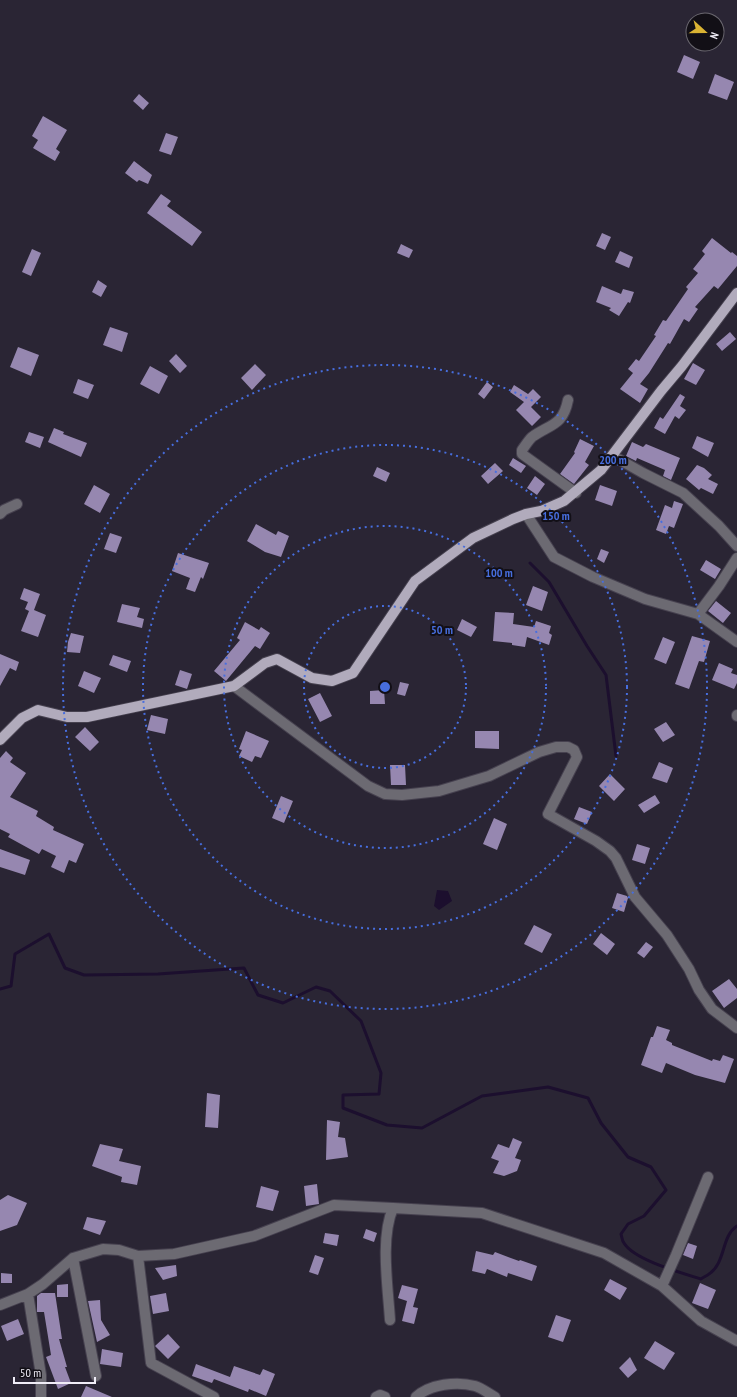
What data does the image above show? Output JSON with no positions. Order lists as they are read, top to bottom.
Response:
{
  "scale_bar": "50 m",
  "north": "right",
  "rings": [
    "200 m",
    "150 m",
    "100 m",
    "50 m"
  ]
}
